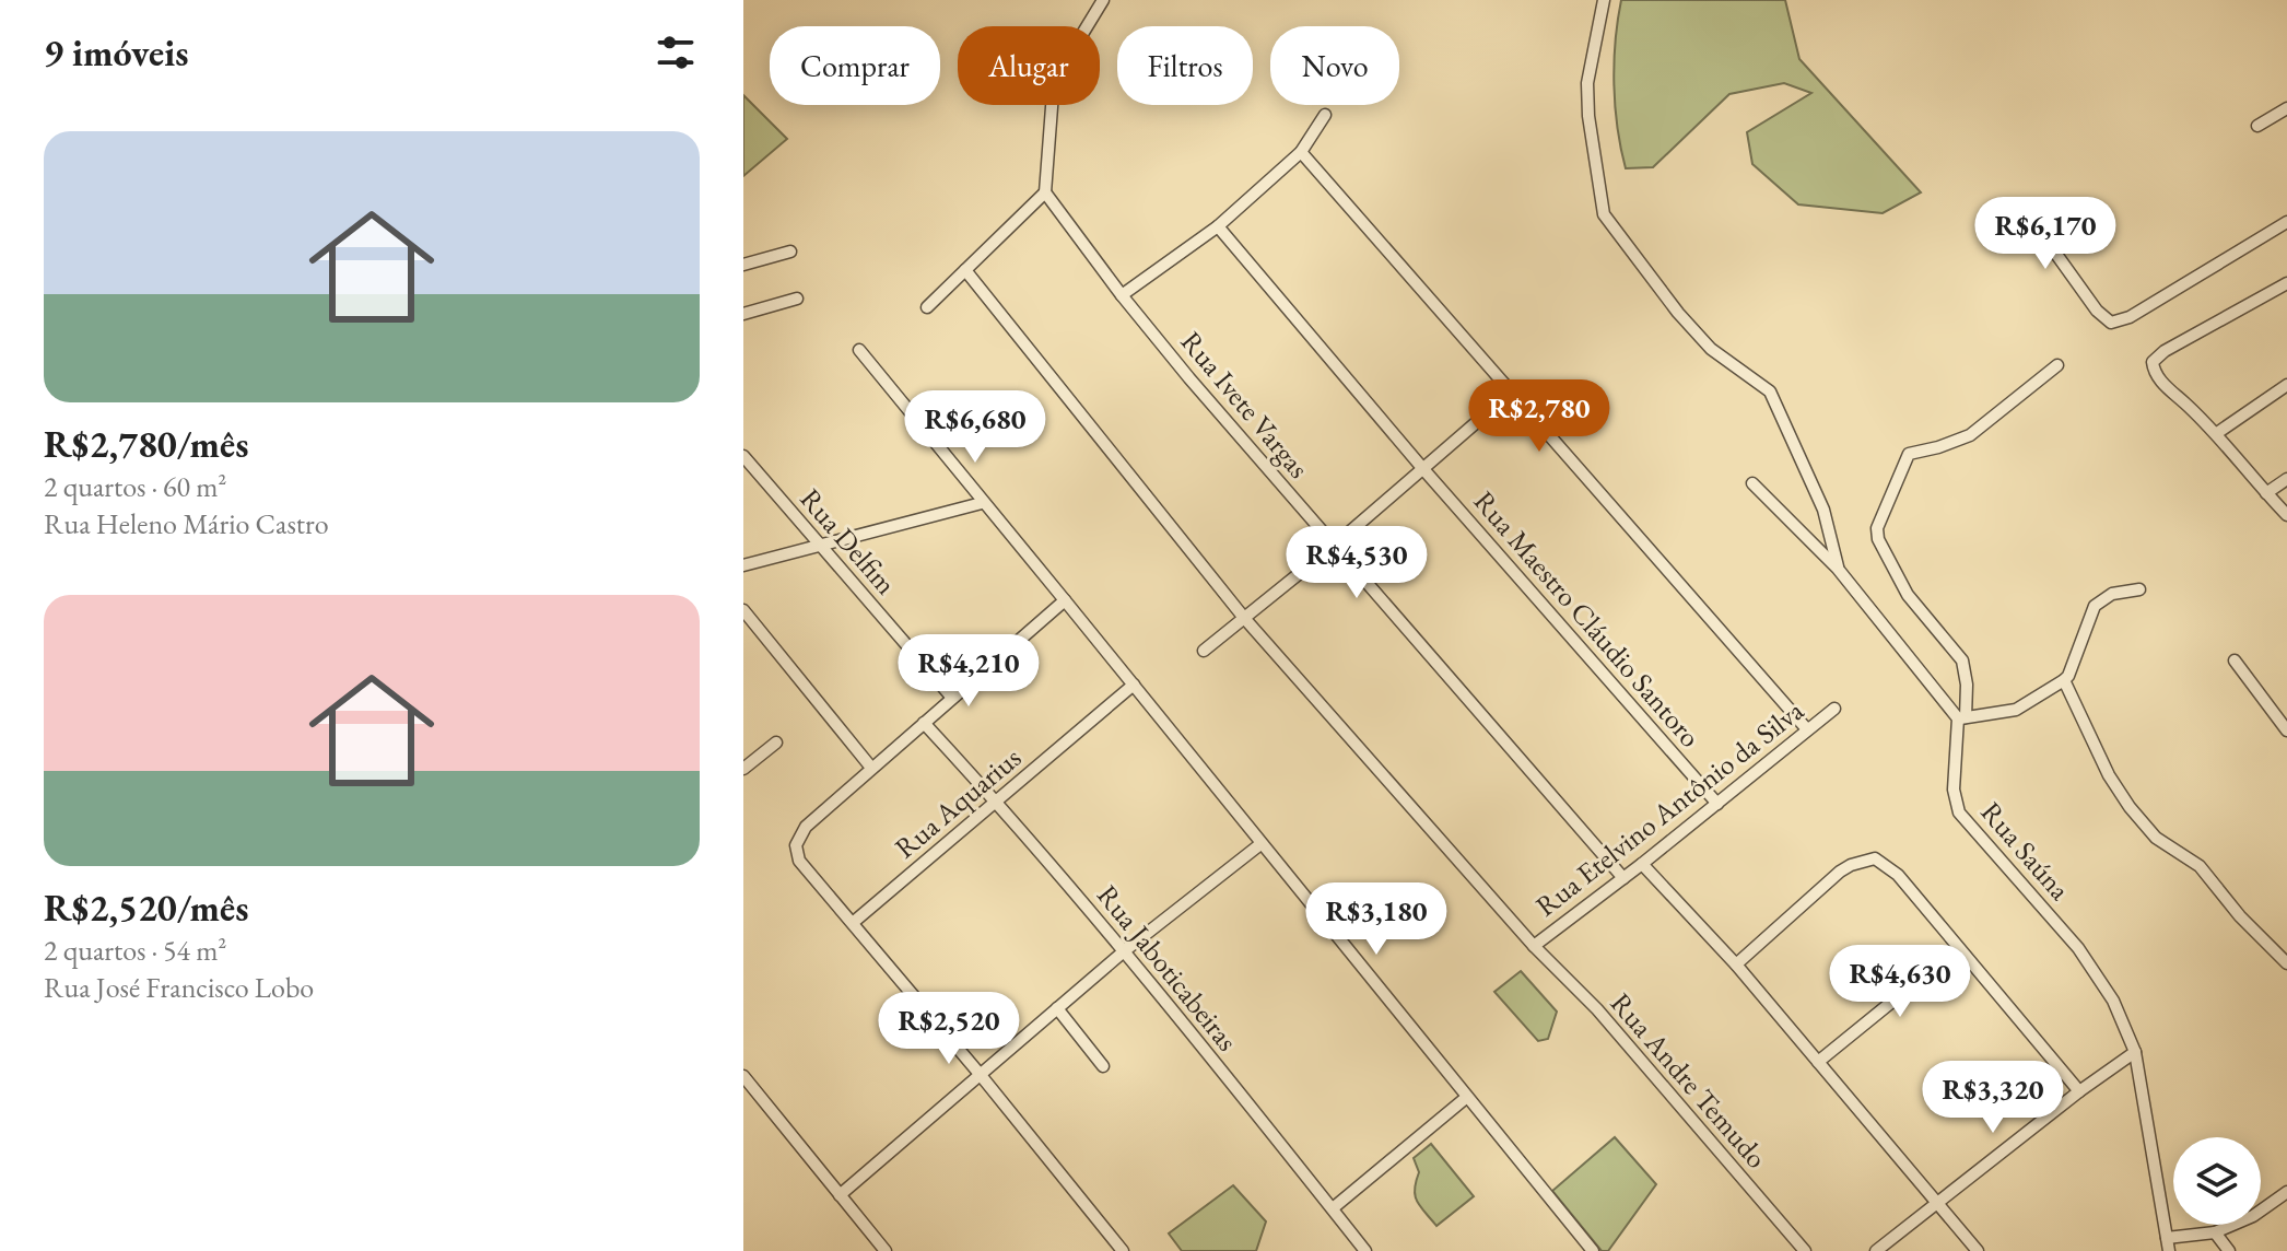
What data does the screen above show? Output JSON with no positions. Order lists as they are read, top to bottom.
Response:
{
  "streets": {
    "street": [
      "Rua Ivete Vargas",
      "Rua Delfim",
      "Rua Maestro Cláudio Santoro",
      "Rua Aquarius",
      "Rua Etelvino Antônio da Silva",
      "Rua Saúna",
      "Rua Jaboticabeiras",
      "Rua Andre Temudo"
    ]
  },
  "crossings": [
    ["Rua Ivete Vargas", "Rua Etelvino Antônio da Silva"],
    ["Rua Maestro Cláudio Santoro", "Rua Etelvino Antônio da Silva"],
    ["Rua Aquarius", "Rua Jaboticabeiras"],
    ["Rua Etelvino Antônio da Silva", "Rua Andre Temudo"]
  ],
  "page": {
    "heading": "9 imóveis",
    "chip": [
      "Comprar",
      "Alugar",
      "Filtros",
      "Novo"
    ],
    "list": [
      {
        "name": "R$2,780/mês",
        "note": "2 quartos · 60 m² · Rua Heleno Mário Castro"
      },
      {
        "name": "R$2,520/mês",
        "note": "2 quartos · 54 m² · Rua José Francisco Lobo"
      }
    ],
    "price": [
      "R$6,170",
      "R$2,780",
      "R$6,680",
      "R$4,530",
      "R$4,210",
      "R$3,180",
      "R$4,630",
      "R$2,520",
      "R$3,320"
    ]
  }
}
